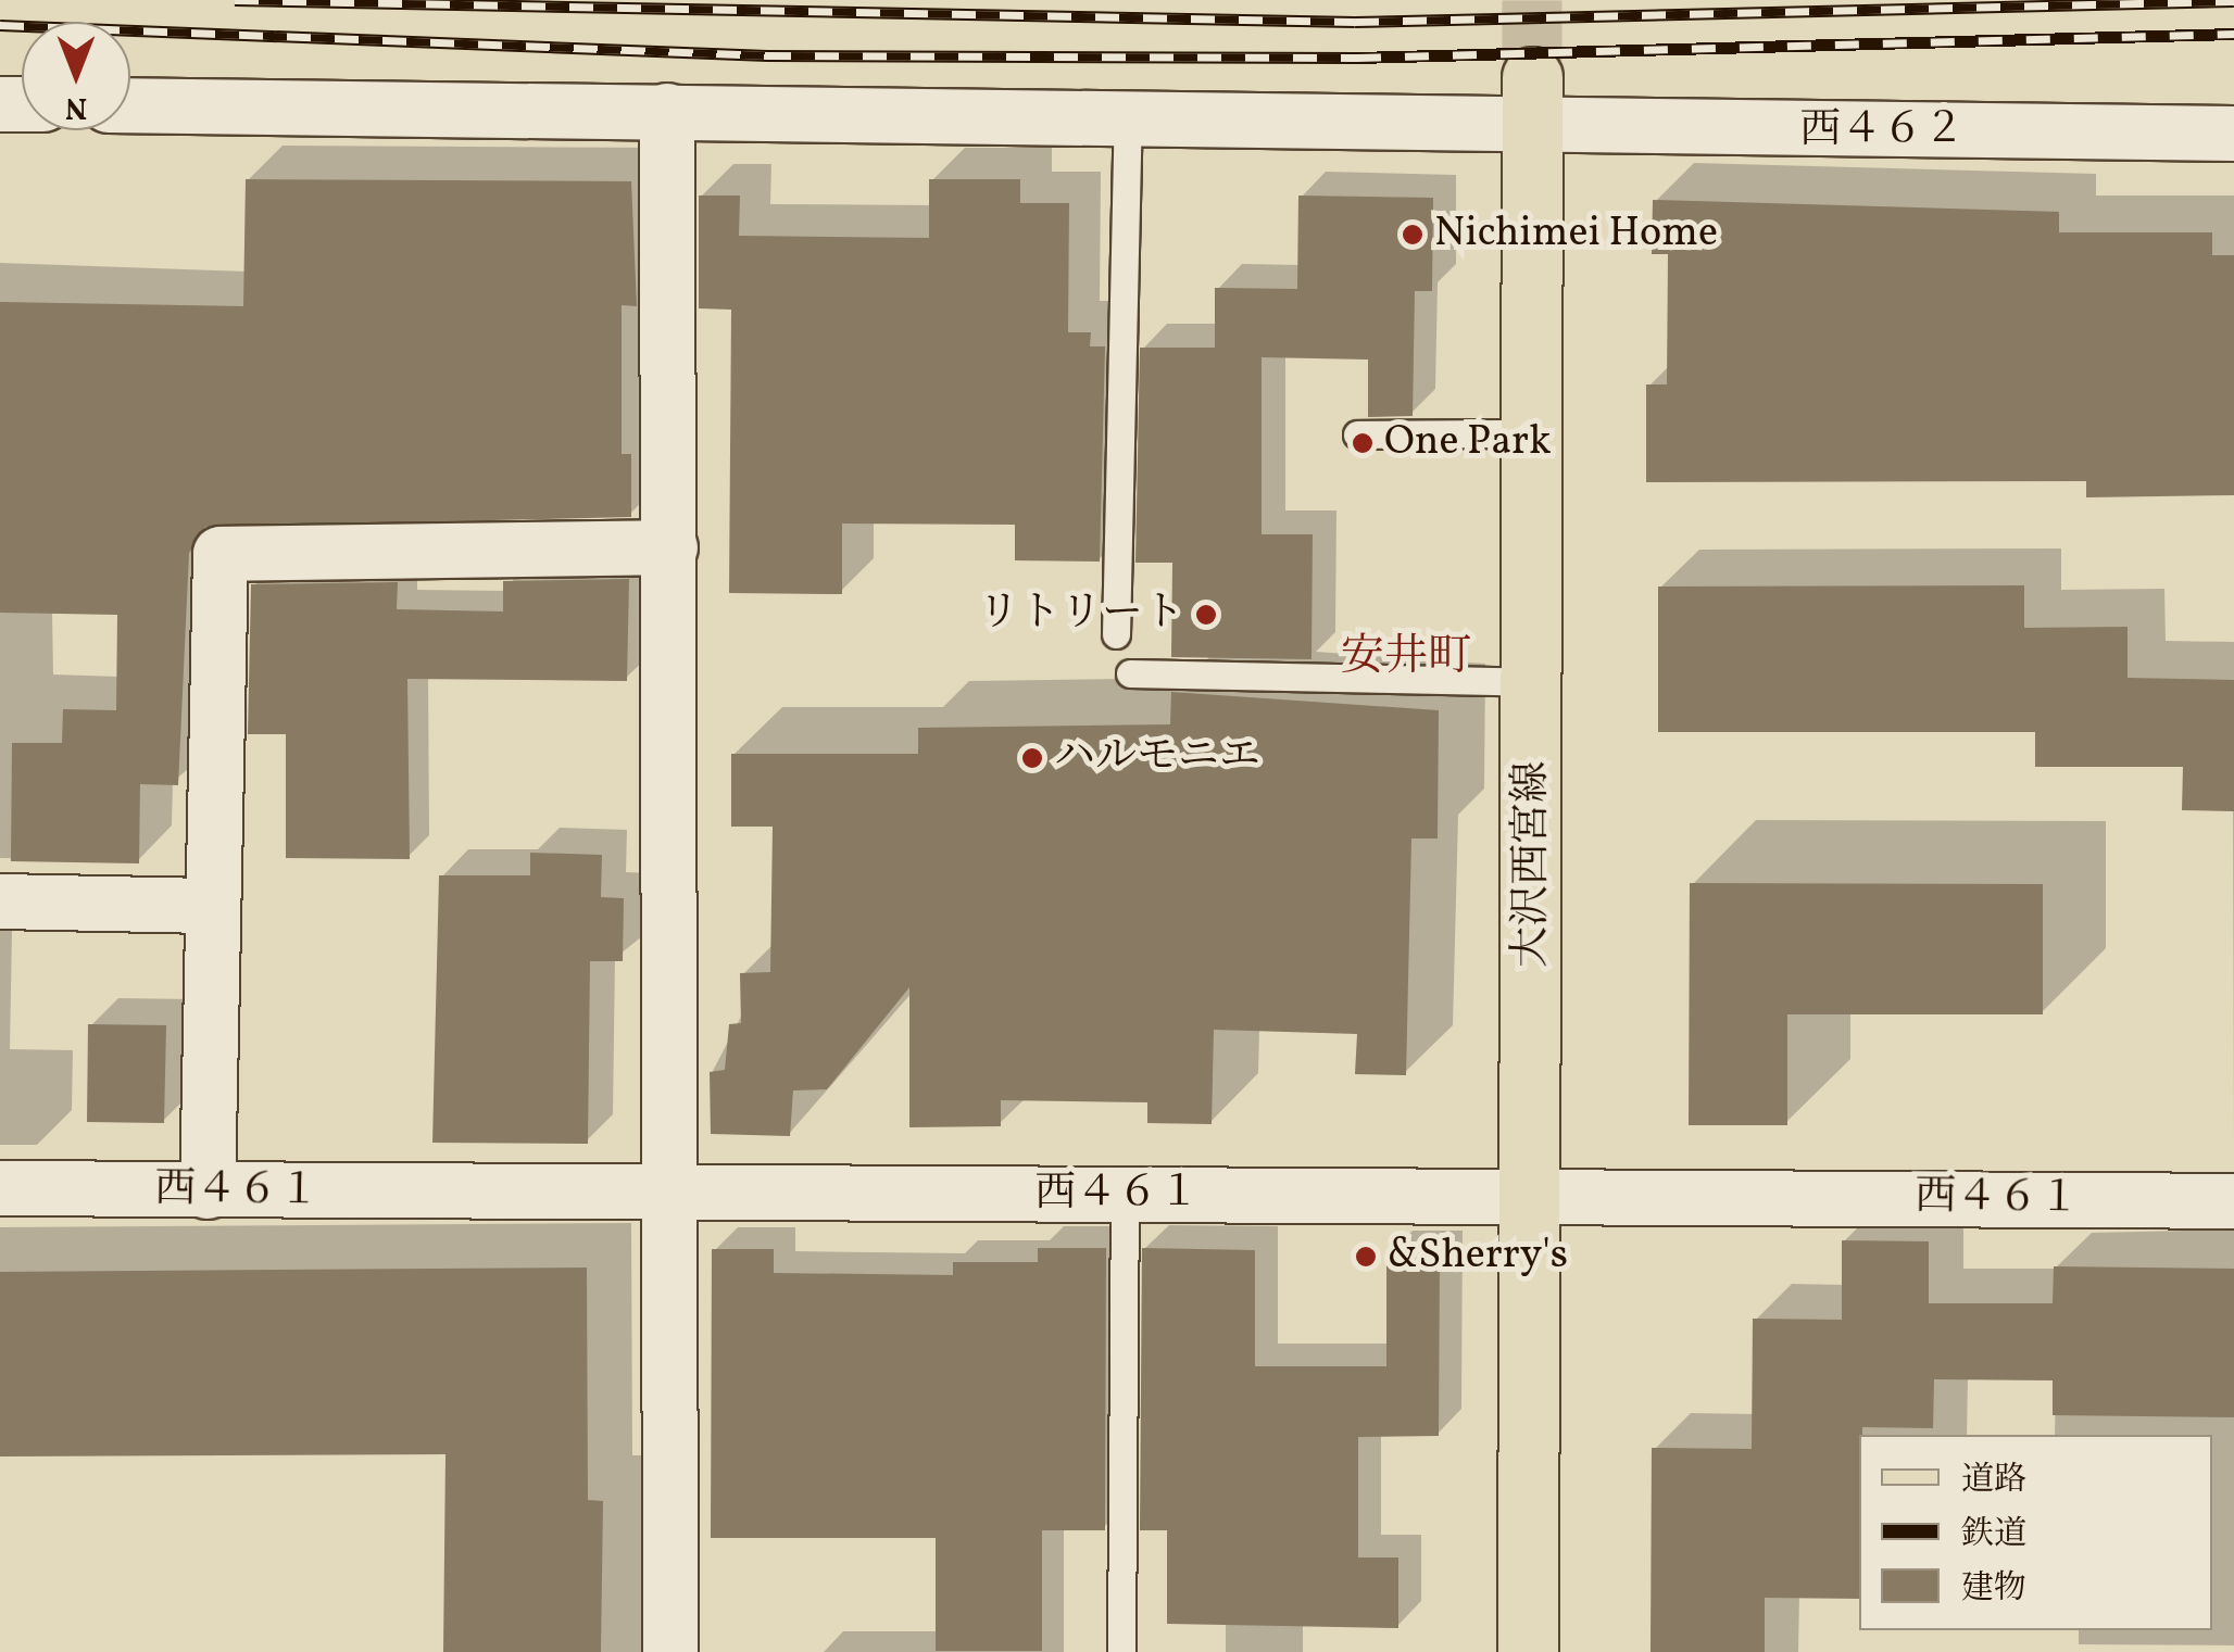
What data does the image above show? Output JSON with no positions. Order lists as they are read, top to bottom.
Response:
{
  "streets": {
    "main road": ["大沢西宮線"],
    "street": ["西４６２", "西４６１"]
  },
  "crossings": [
    ["西４６２", "大沢西宮線"],
    ["大沢西宮線", "西４６１"]
  ],
  "districts": ["安井町"],
  "places": [
    "Nichimei Home",
    "One Park",
    "リトリート",
    "ハルモニエ",
    "&Sherry's"
  ],
  "legend": ["道路", "鉄道", "建物"],
  "north": "bottom"
}
